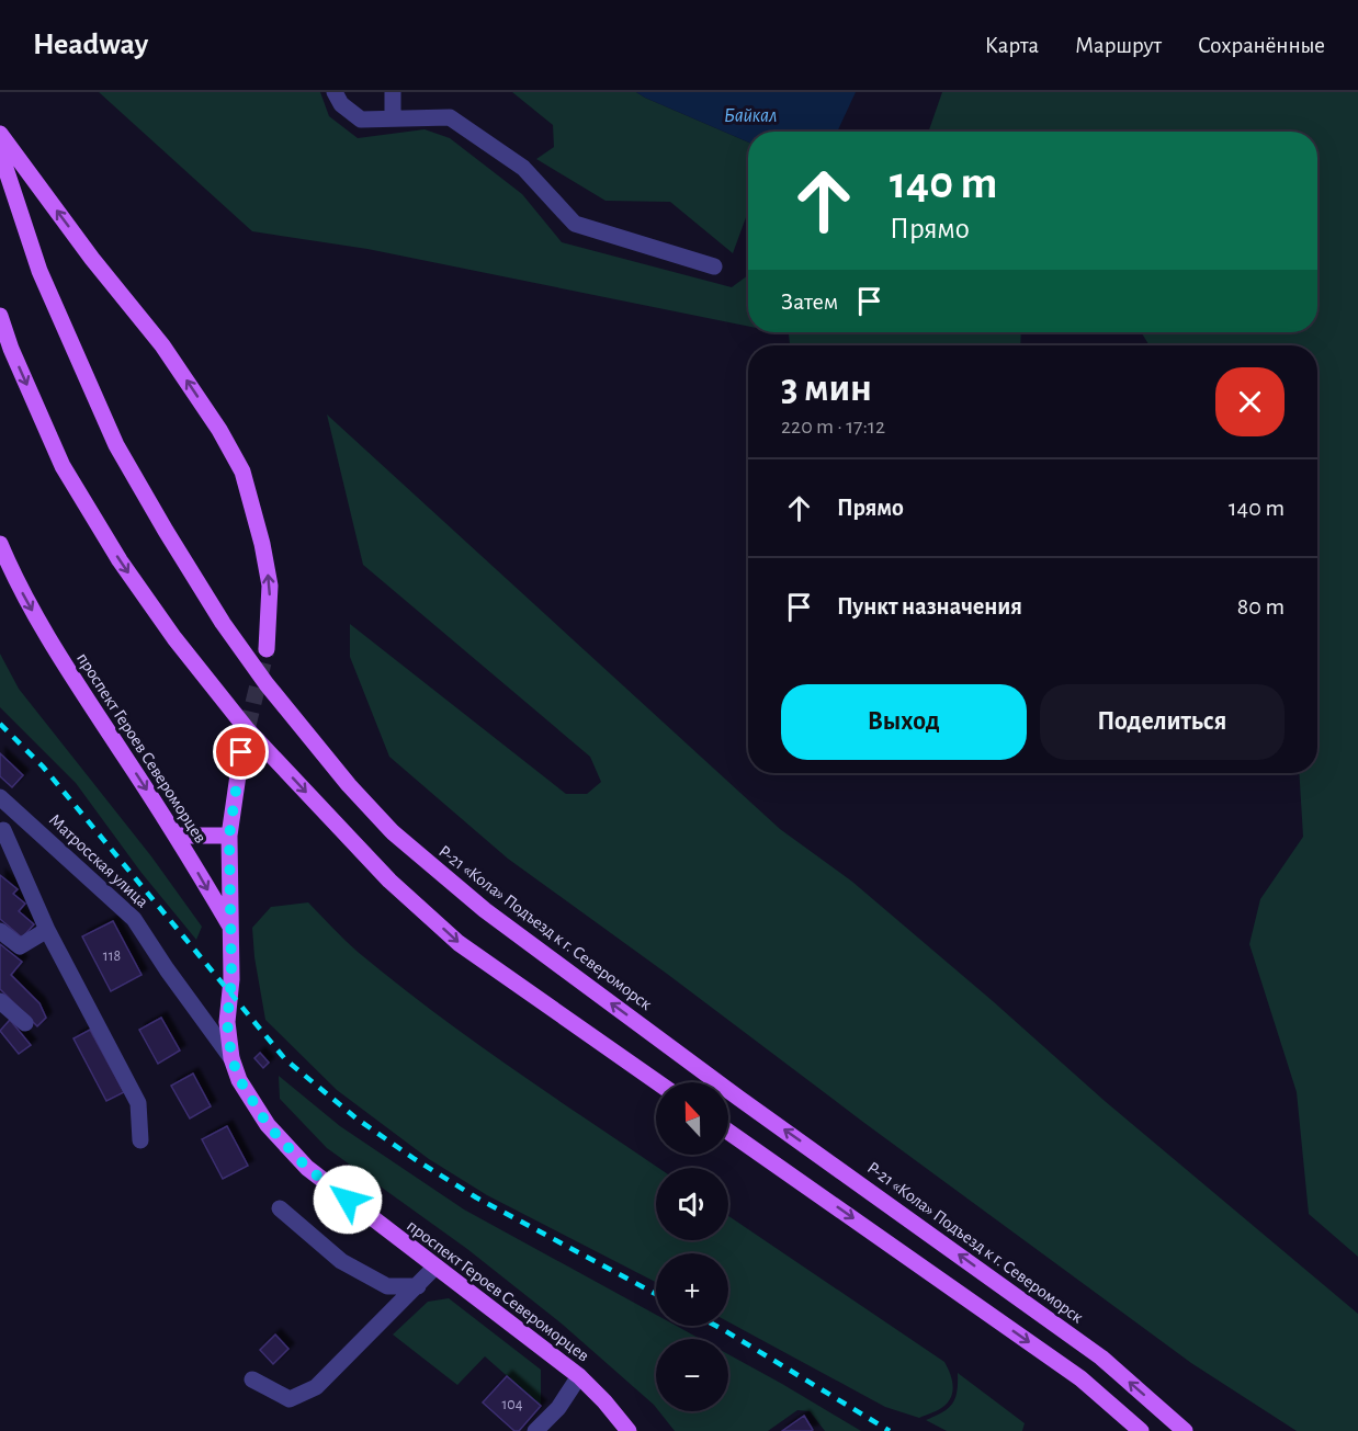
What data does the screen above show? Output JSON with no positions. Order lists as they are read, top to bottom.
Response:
{
  "streets": {
    "main road": ["проспект Героев Североморцев", "Р-21 «Кола» Подъезд к г. Североморск"],
    "lane": ["Матросская улица"]
  },
  "crossings": [
    ["проспект Героев Североморцев", "Матросская улица"]
  ],
  "water": ["Байкал"],
  "house_numbers": ["118", "104"],
  "north": "top",
  "page": {
    "header": "Headway",
    "nav": ["Карта", "Маршрут", "Сохранённые"],
    "turn": ["140 m", "Прямо"],
    "then": "Затем",
    "heading": ["3 мин", "220 m · 17:12"],
    "list": [
      {
        "name": "Прямо",
        "value": "140 m"
      },
      {
        "name": "Пункт назначения",
        "value": "80 m"
      }
    ],
    "buttons": ["Выход", "Поделиться"],
    "map_buttons": ["+", "−"]
  }
}
